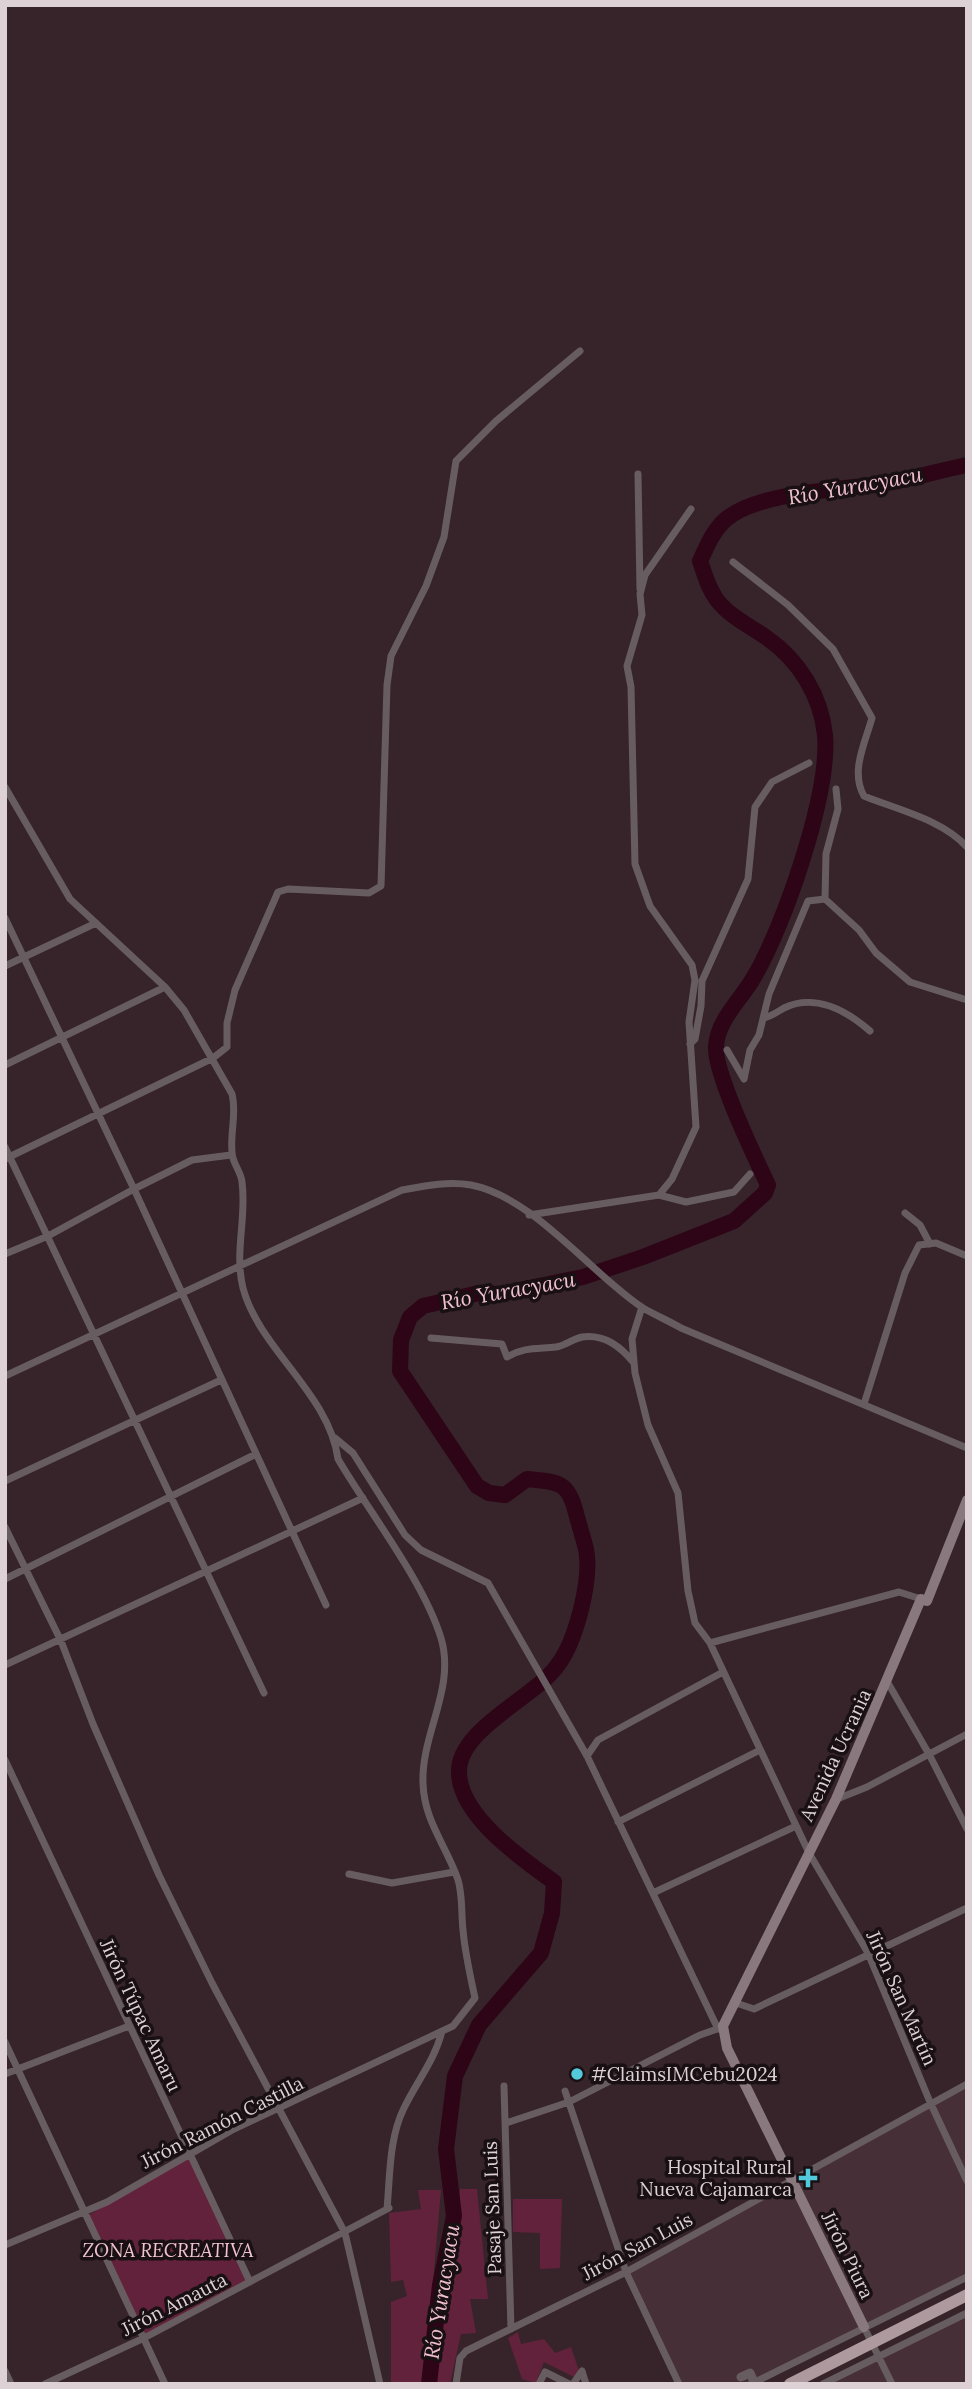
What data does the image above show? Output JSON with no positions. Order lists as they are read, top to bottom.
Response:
{
  "streets": {
    "main road": ["Avenida Ucrania", "Jirón Piura"],
    "street": [
      "Jirón San Martín",
      "Jirón Túpac Amaru",
      "Jirón Ramón Castilla",
      "Pasaje San Luis",
      "Jirón San Luis",
      "Jirón Amauta"
    ]
  },
  "crossings": [
    ["Avenida Ucrania", "Jirón San Martín"],
    ["Avenida Ucrania", "Jirón Piura"],
    ["Jirón San Martín", "Jirón San Luis"],
    ["Jirón Túpac Amaru", "Jirón Ramón Castilla"],
    ["Jirón Túpac Amaru", "Jirón Amauta"],
    ["Jirón Ramón Castilla", "Jirón Amauta"],
    ["Pasaje San Luis", "Jirón San Luis"],
    ["Jirón San Luis", "Jirón Piura"]
  ],
  "water": ["Río Yuracyacu"],
  "parks": ["ZONA RECREATIVA"],
  "places": {
    "other": ["#ClaimsIMCebu2024"],
    "health": ["Hospital Rural Nueva Cajamarca"]
  }
}
